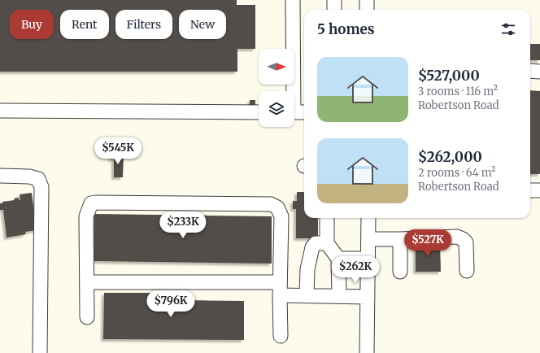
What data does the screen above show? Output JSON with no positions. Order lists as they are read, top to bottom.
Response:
{
  "north": "right",
  "page": {
    "chip": [
      "Buy",
      "Rent",
      "Filters",
      "New"
    ],
    "heading": "5 homes",
    "list": [
      {
        "name": "$527,000",
        "note": "3 rooms · 116 m² · Robertson Road"
      },
      {
        "name": "$262,000",
        "note": "2 rooms · 64 m² · Robertson Road"
      }
    ],
    "price": [
      "$545K",
      "$233K",
      "$527K",
      "$262K",
      "$796K"
    ]
  }
}
